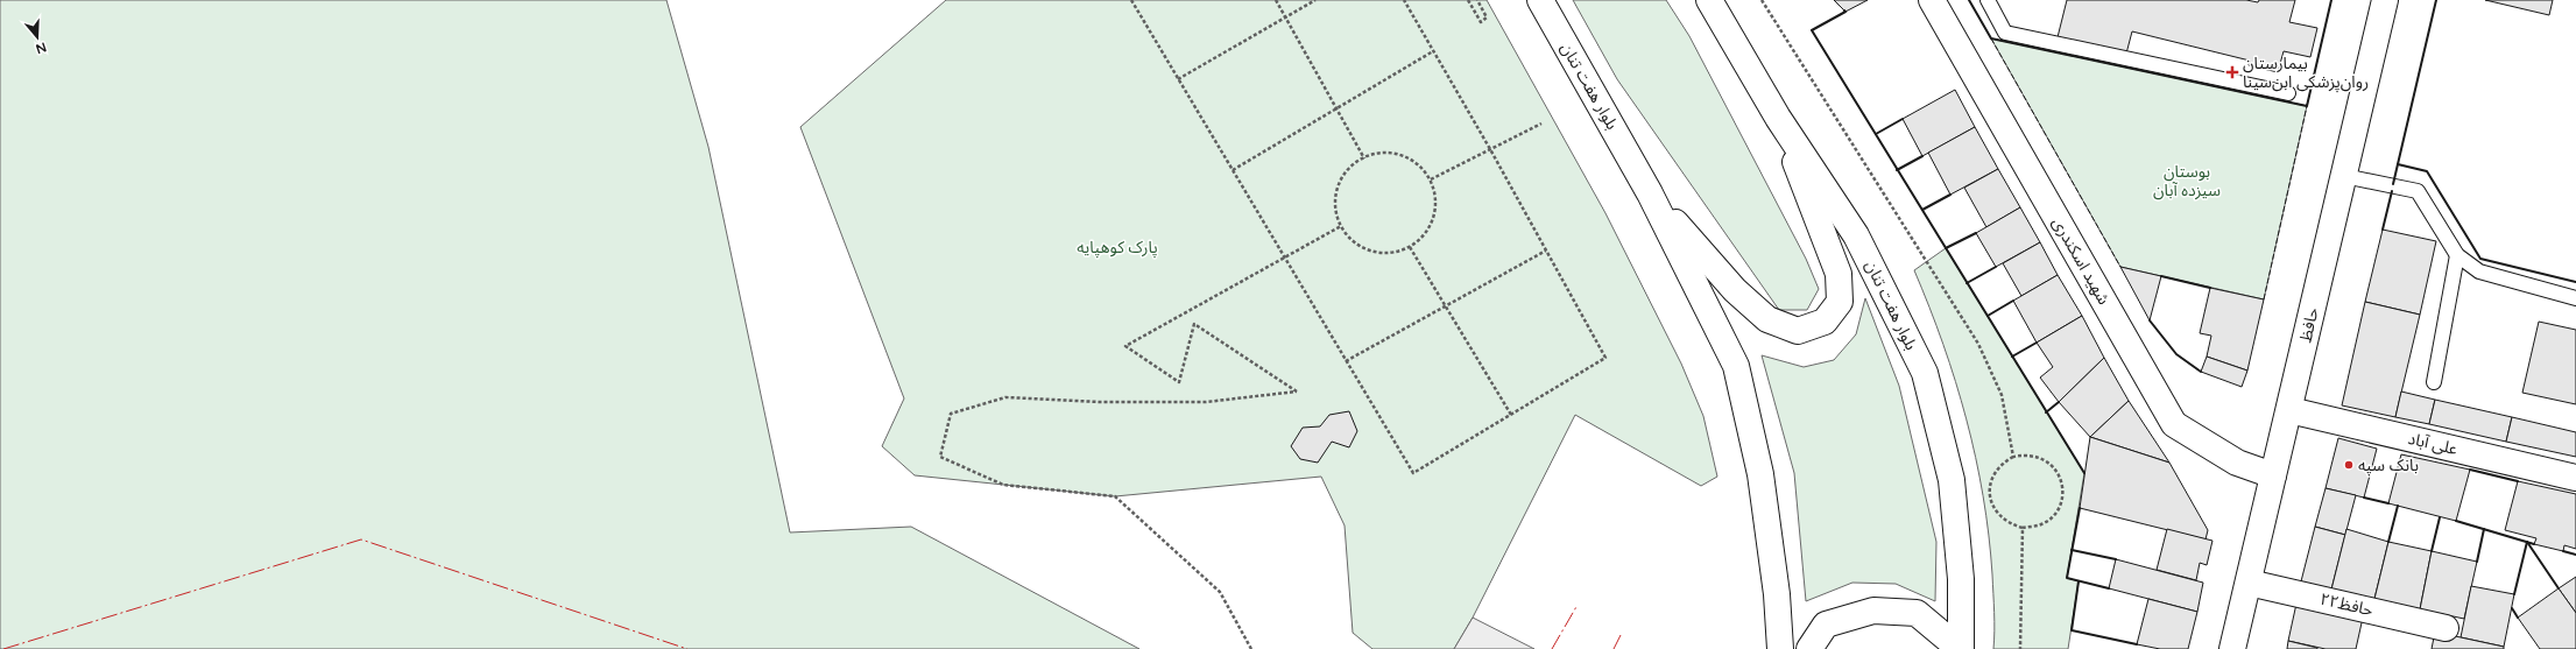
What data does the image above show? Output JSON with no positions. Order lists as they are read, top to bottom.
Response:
{
  "streets": {
    "main road": [
      "بلوار هفت تنان",
      "شهید اسکندری",
      "حافظ",
      "علی آباد",
      "حافظ۲۲"
    ]
  },
  "crossings": [
    ["شهید اسکندری", "حافظ"],
    ["حافظ", "علی آباد"],
    ["حافظ", "حافظ۲۲"]
  ],
  "parks": ["بوستان سیزده آبان", "پارک کوهپایه"],
  "places": {
    "health": ["بیمارستان روان‌پزشکی ابن‌سینا"],
    "other": ["بانک سپه"]
  },
  "north": "bottom"
}
